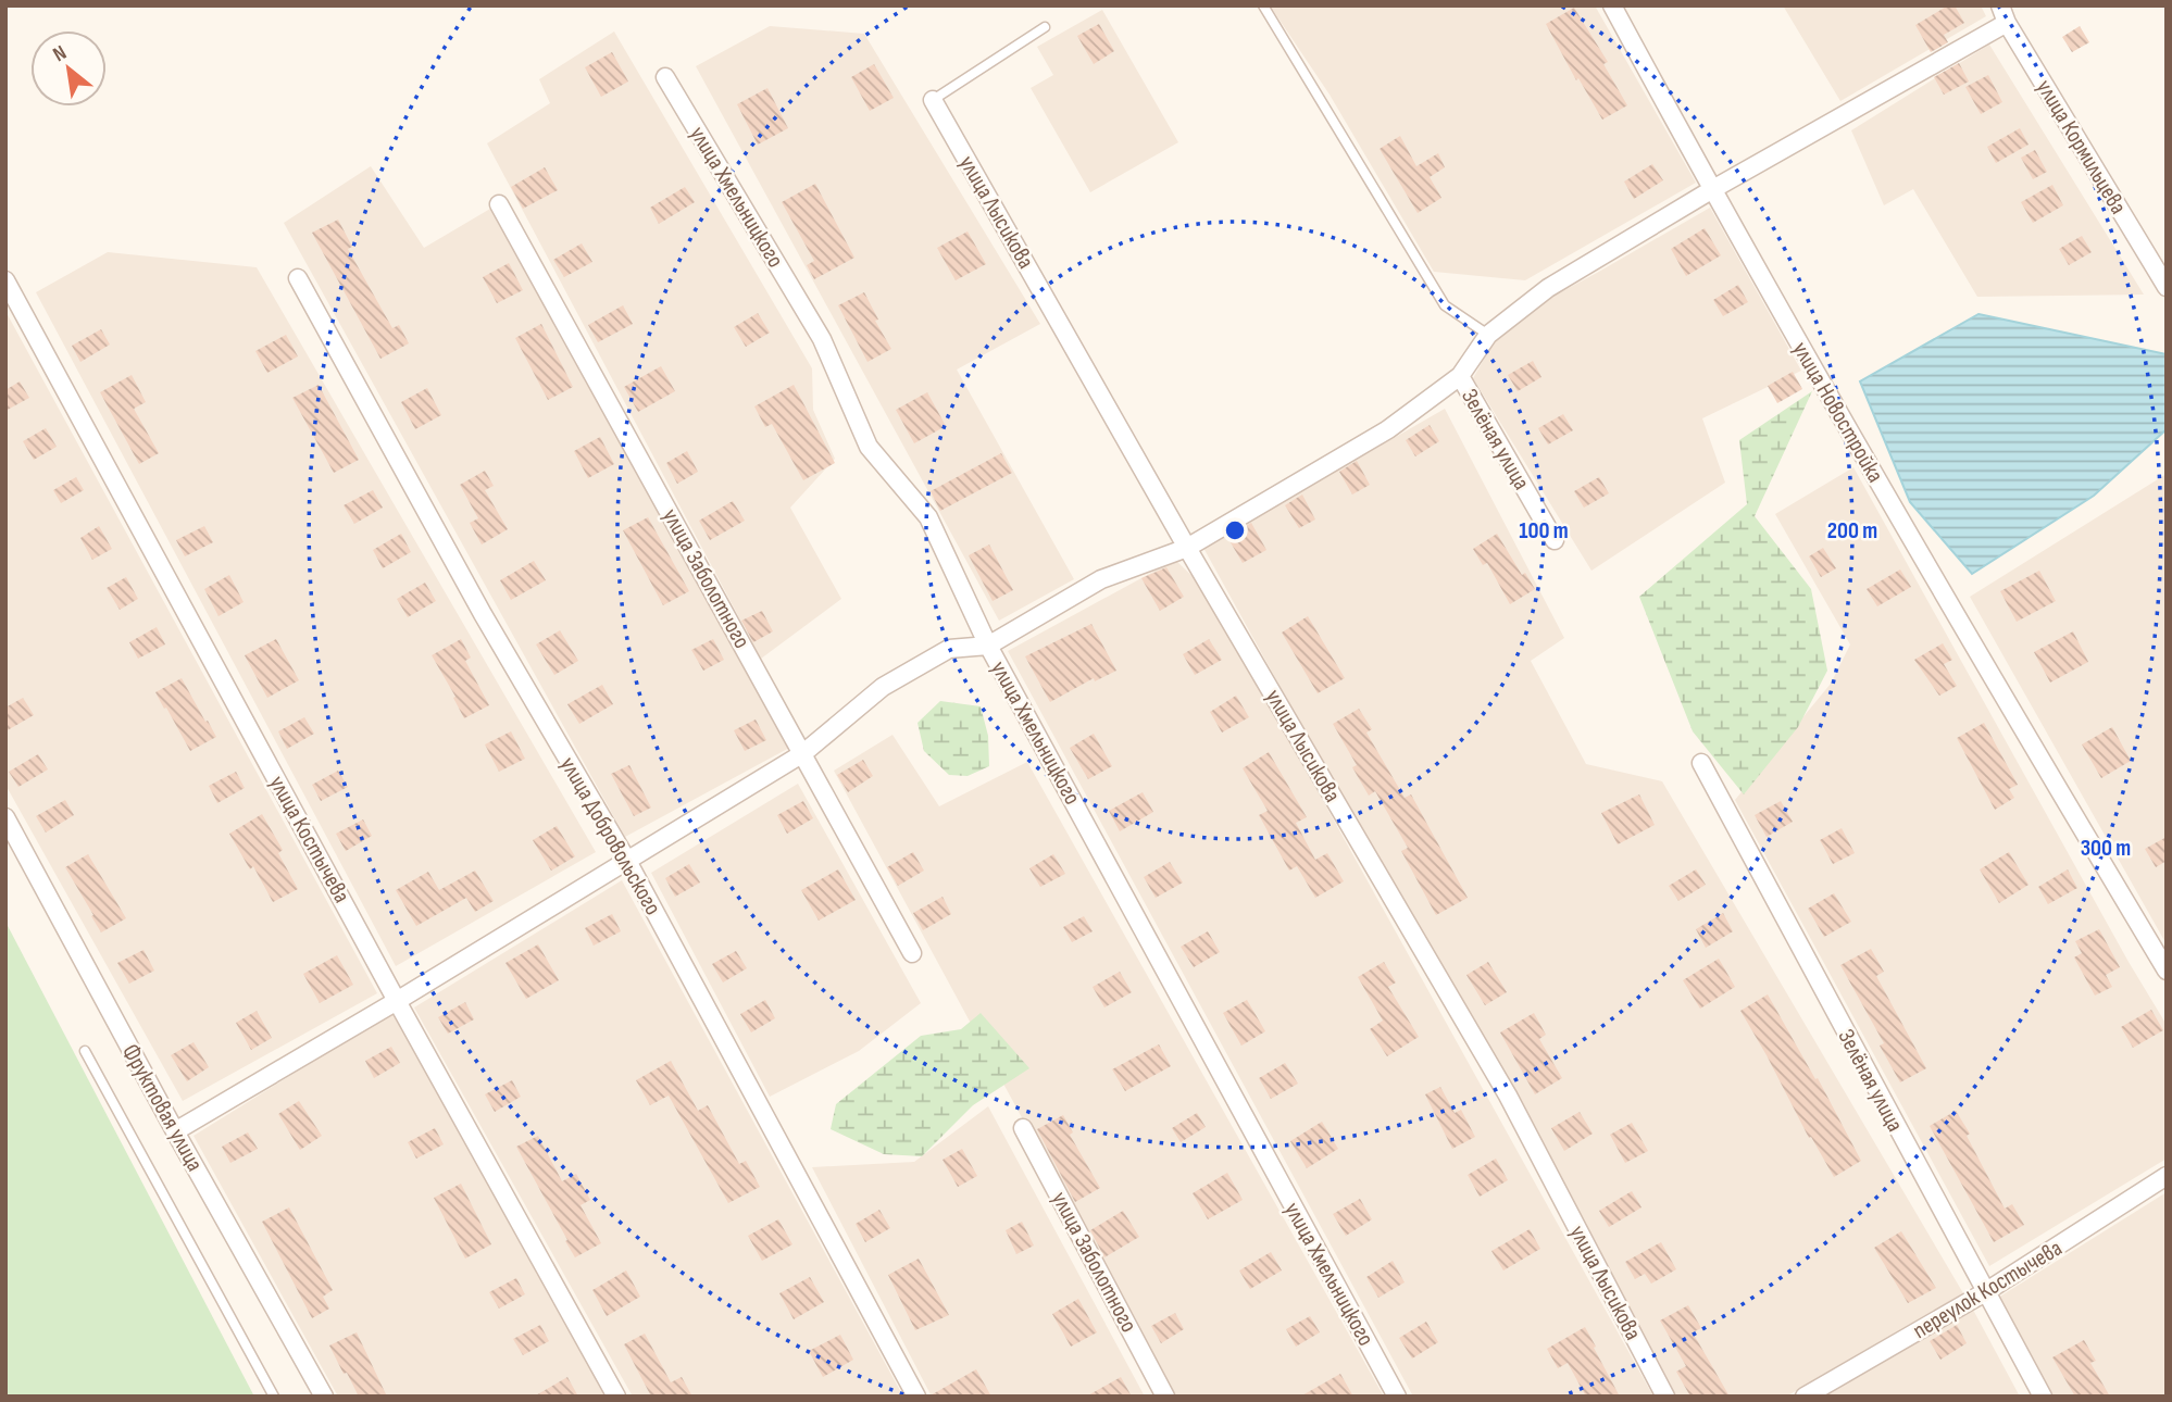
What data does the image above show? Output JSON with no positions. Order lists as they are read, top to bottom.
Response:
{
  "streets": {
    "street": [
      "улица Кормильцева",
      "улица Хмельницкого",
      "улица Лысикова",
      "улица Новостройка",
      "Зелёная улица",
      "улица Заболотного",
      "улица Добровольского",
      "улица Костычева",
      "Фруктовая улица",
      "переулок Костычева"
    ]
  },
  "crossings": [
    ["Зелёная улица", "переулок Костычева"]
  ],
  "north": "top left",
  "rings": ["100 m", "200 m", "300 m"]
}
